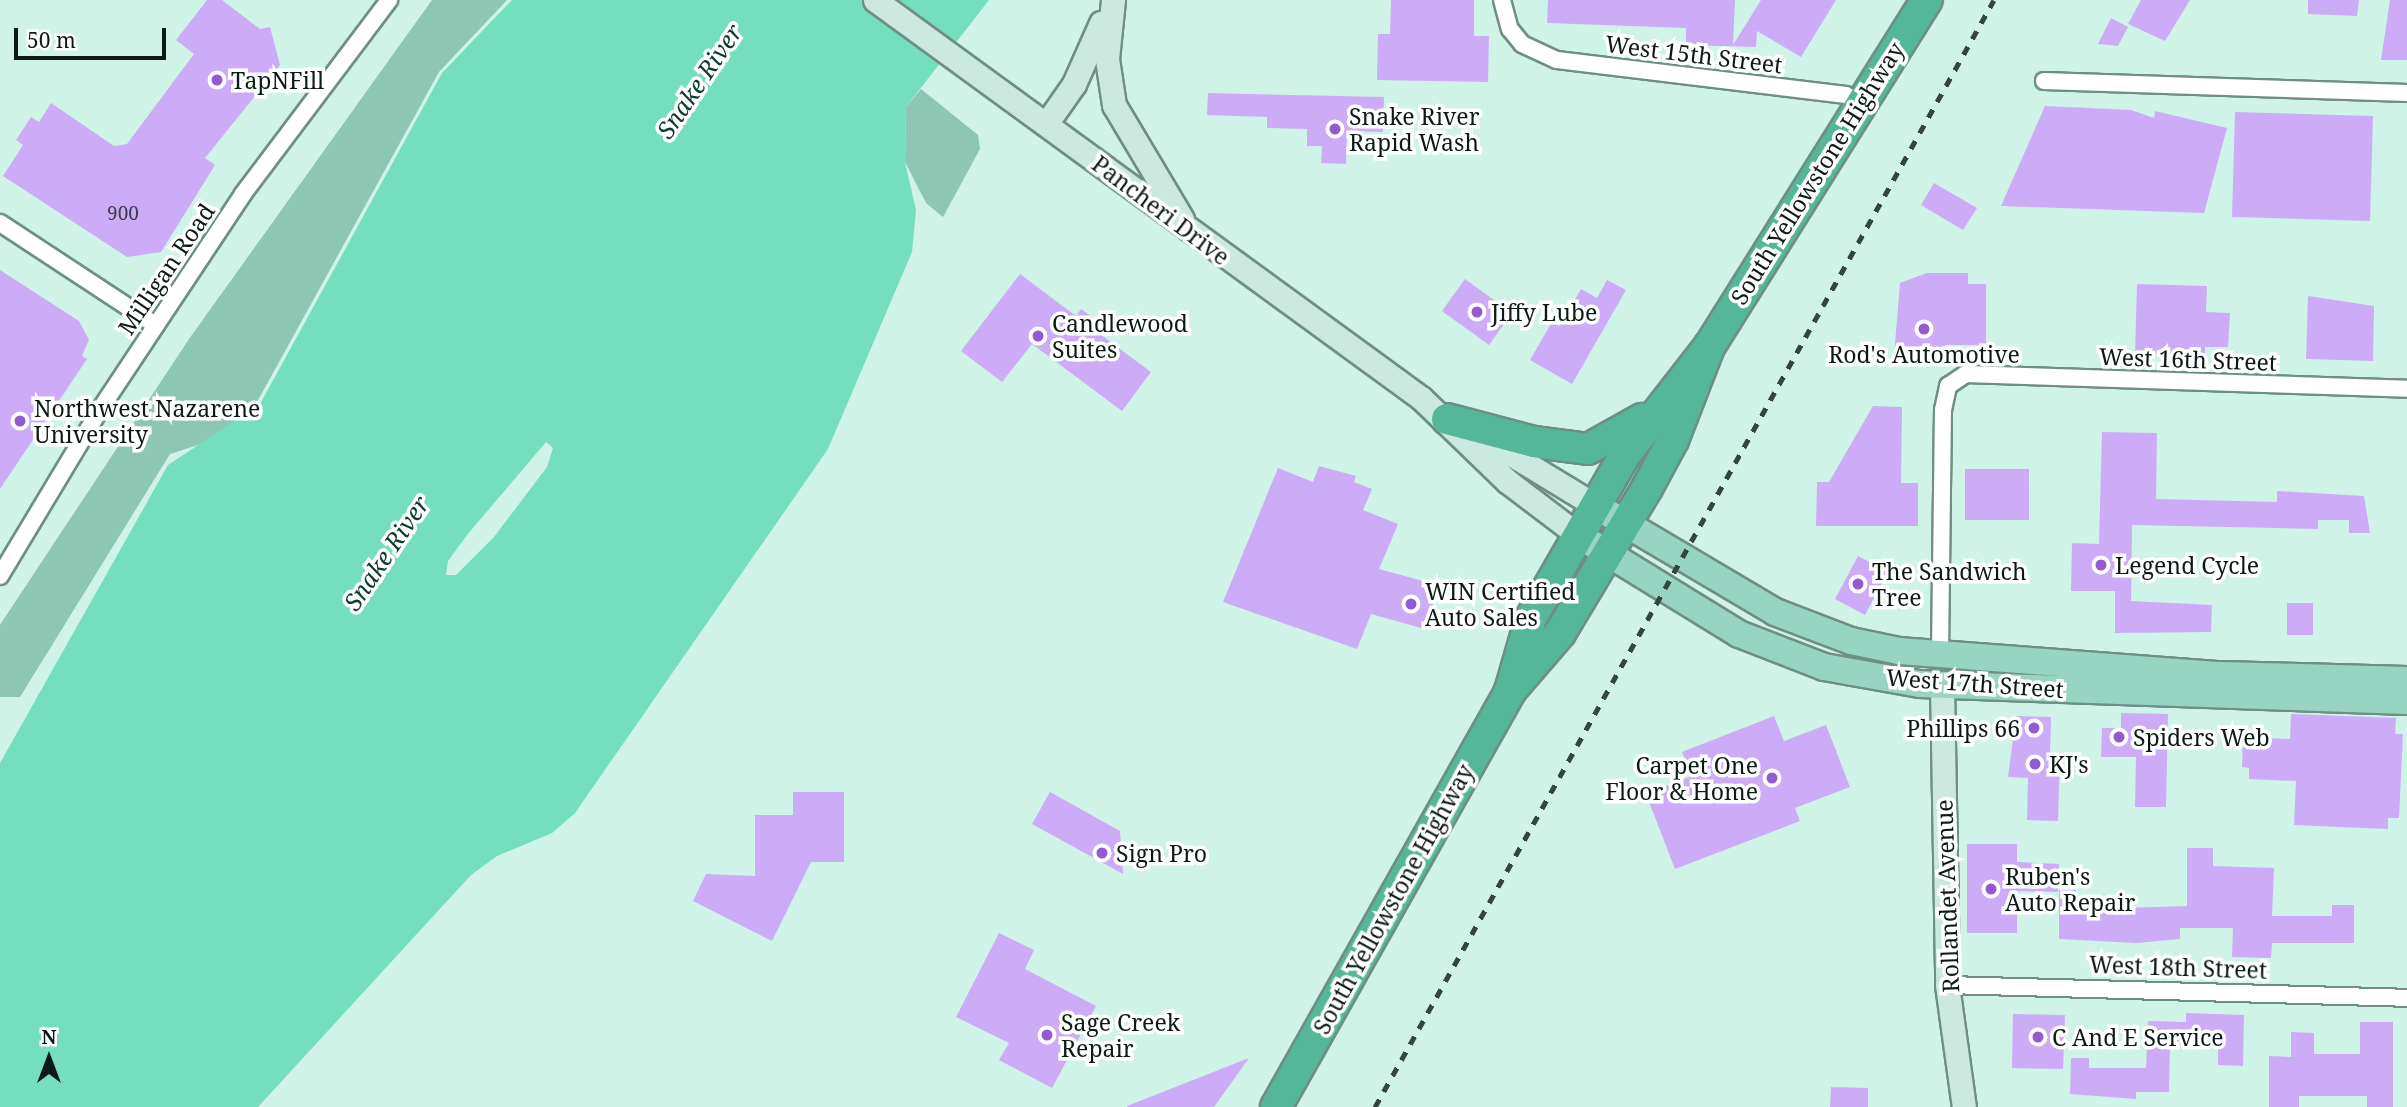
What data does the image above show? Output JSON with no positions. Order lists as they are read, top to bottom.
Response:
{
  "streets": {
    "highway": ["South Yellowstone Highway"],
    "main road": ["Pancheri Drive", "West 17th Street", "Rollandet Avenue"],
    "street": [
      "West 15th Street",
      "Milligan Road",
      "West 16th Street",
      "West 18th Street"
    ]
  },
  "crossings": [
    ["West 15th Street", "South Yellowstone Highway"],
    ["South Yellowstone Highway", "Pancheri Drive"],
    ["South Yellowstone Highway", "West 17th Street"],
    ["Pancheri Drive", "West 17th Street"],
    ["West 16th Street", "West 17th Street"],
    ["West 17th Street", "Rollandet Avenue"],
    ["Rollandet Avenue", "West 18th Street"]
  ],
  "water": ["Snake River"],
  "places": [
    "TapNFill",
    "Snake River Rapid Wash",
    "Jiffy Lube",
    "Rod's Automotive",
    "Candlewood Suites",
    "Northwest Nazarene University",
    "Legend Cycle",
    "The Sandwich Tree",
    "WIN Certified Auto Sales",
    "Phillips 66",
    "Spiders Web",
    "KJ's",
    "Carpet One Floor & Home",
    "Sign Pro",
    "Ruben's Auto Repair",
    "Sage Creek Repair",
    "C And E Service"
  ],
  "house_numbers": ["900"],
  "scale_bar": "50 m",
  "north": "top"
}
